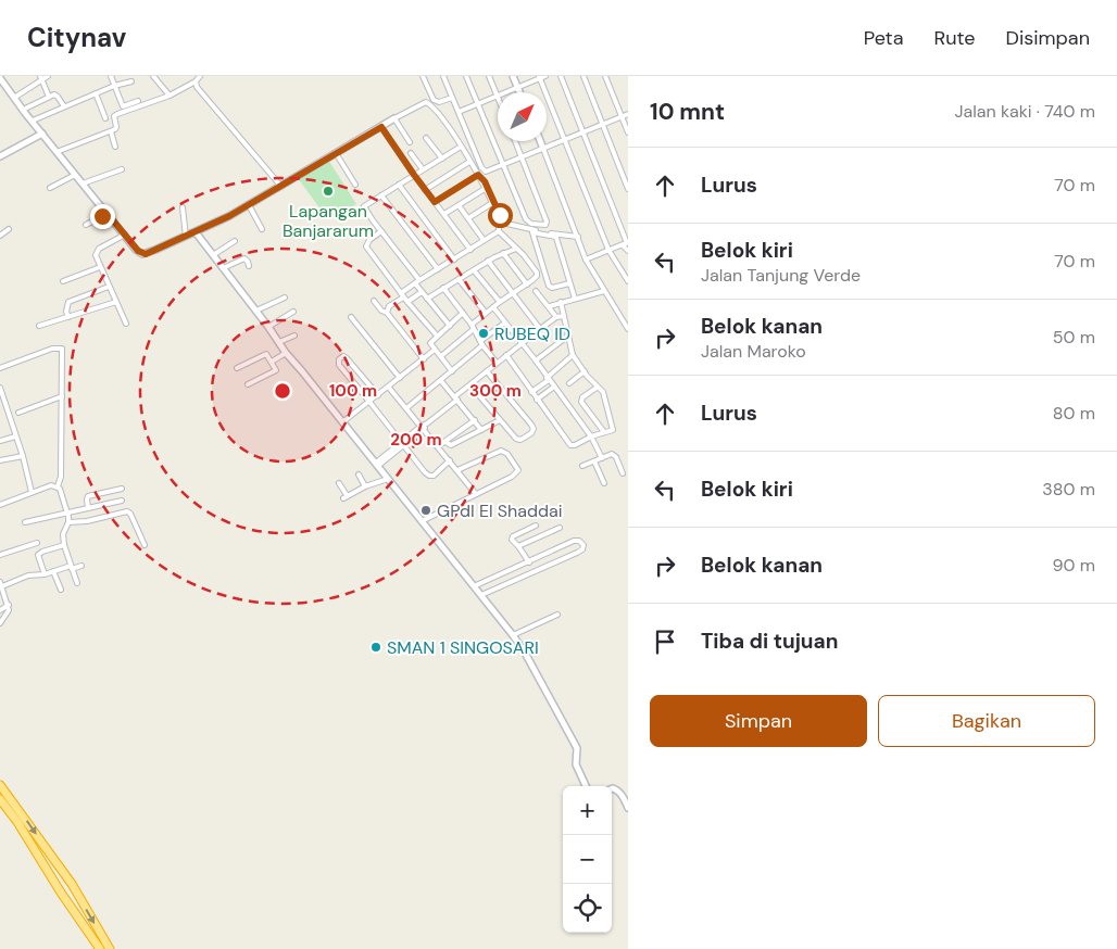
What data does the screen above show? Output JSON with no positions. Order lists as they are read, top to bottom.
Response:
{
  "places": [
    "Lapangan Banjararum",
    "RUBEQ ID",
    "GPdI El Shaddai",
    "SMAN 1 SINGOSARI"
  ],
  "north": "top right",
  "page": {
    "header": "Citynav",
    "nav": ["Peta", "Rute", "Disimpan"],
    "heading": ["10 mnt", "Jalan kaki · 740 m"],
    "list": [
      ["Lurus", "70 m"],
      ["Belok kiri", "Jalan Tanjung Verde", "70 m"],
      ["Belok kanan", "Jalan Maroko", "50 m"],
      ["Lurus", "80 m"],
      ["Belok kiri", "380 m"],
      ["Belok kanan", "90 m"],
      "Tiba di tujuan"
    ],
    "buttons": ["Simpan", "Bagikan"],
    "map_buttons": ["+", "−"]
  },
  "rings": ["100 m", "300 m", "200 m"]
}
